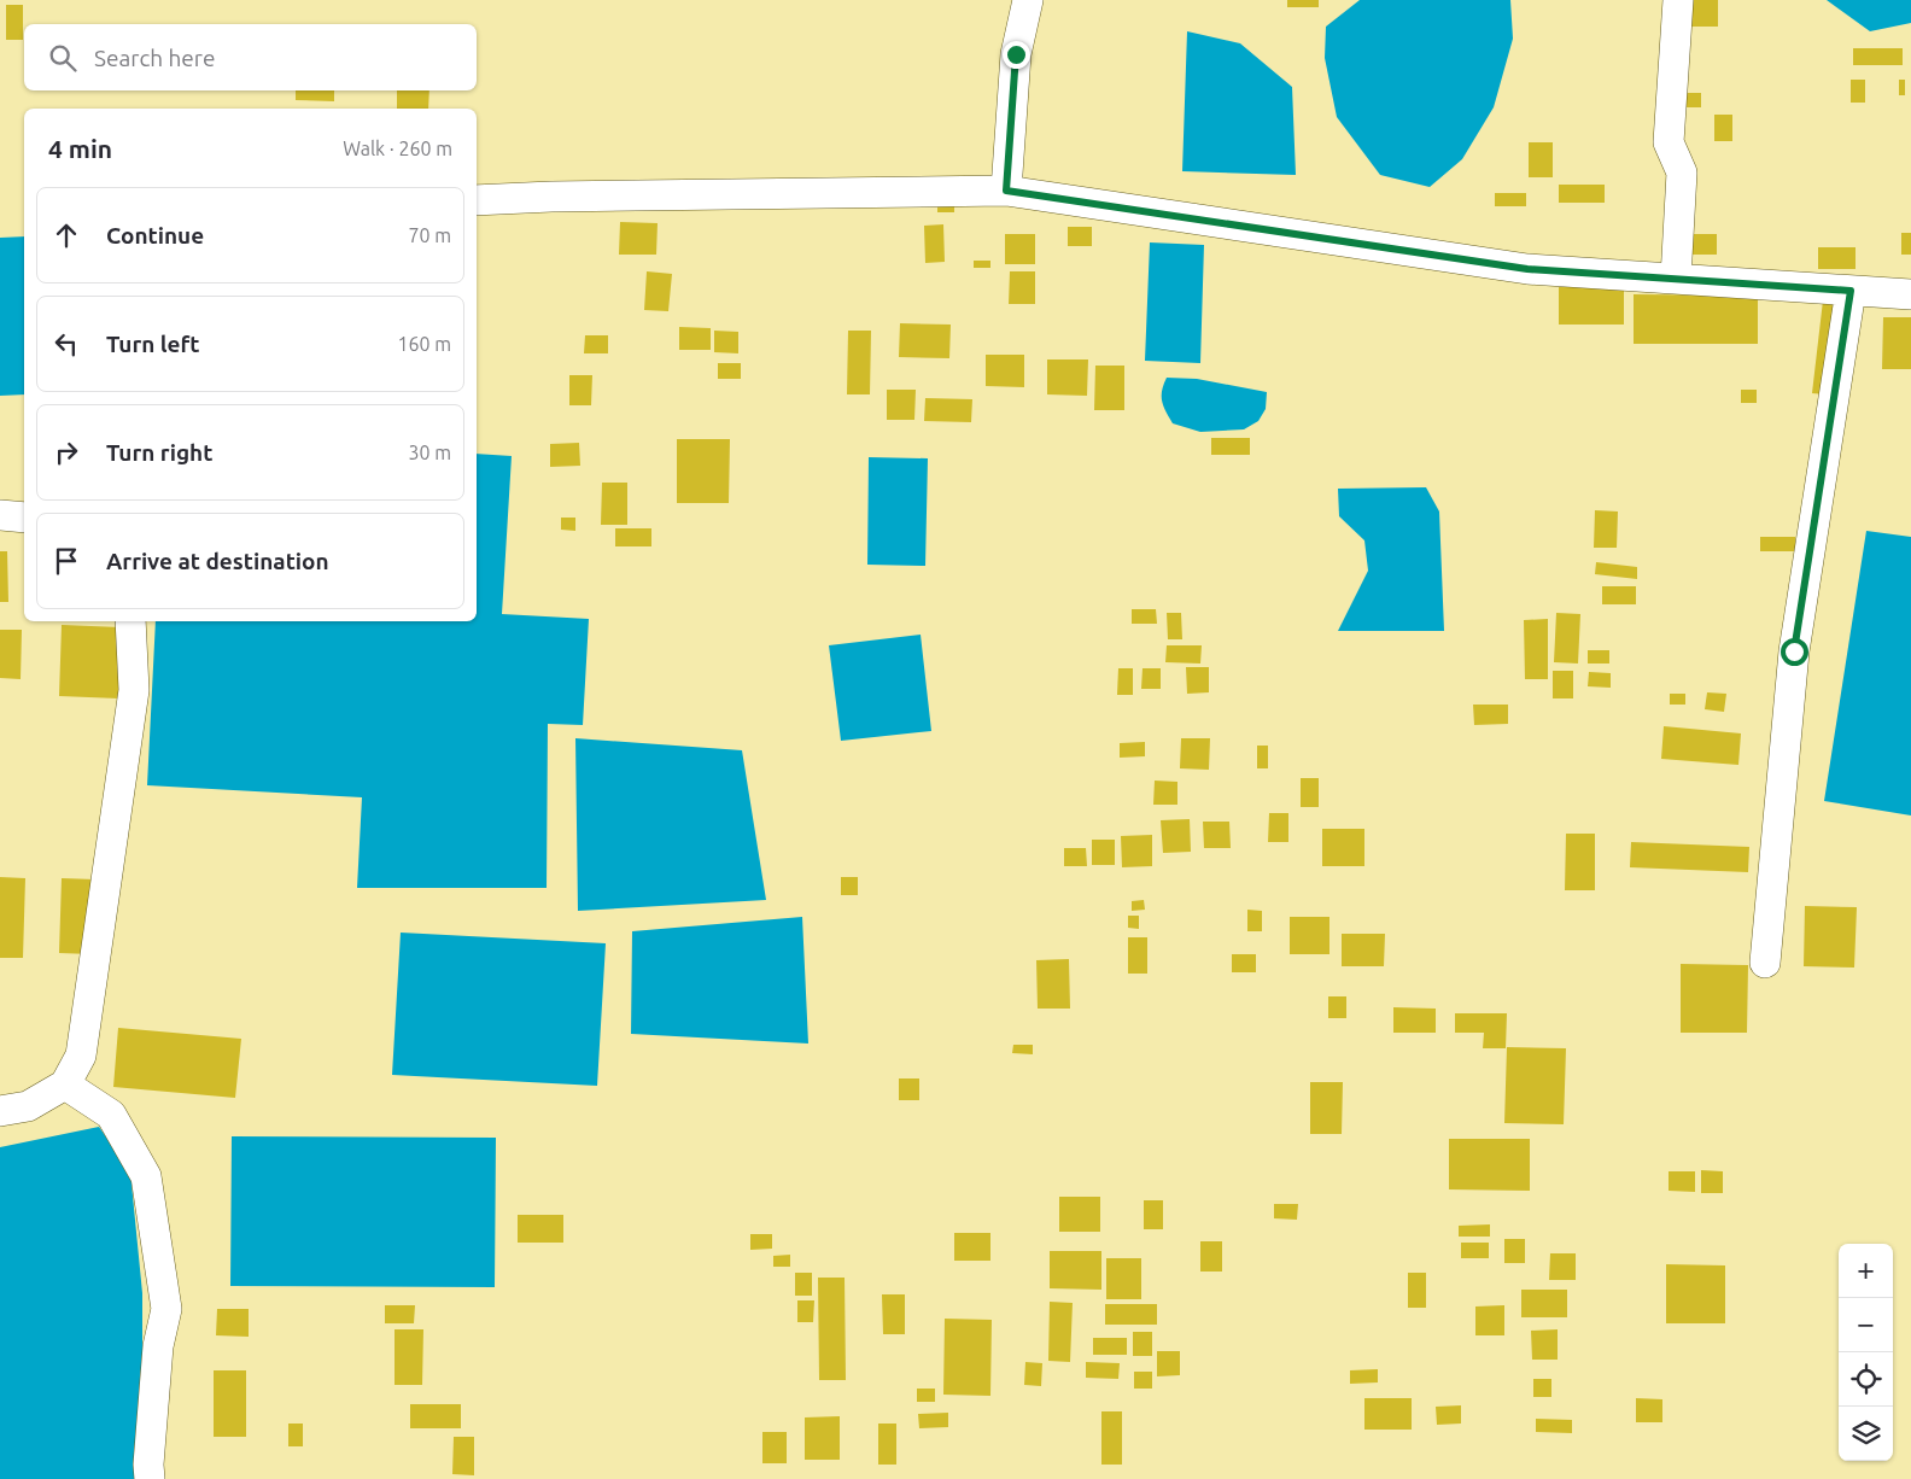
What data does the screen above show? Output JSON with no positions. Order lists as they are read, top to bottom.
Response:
{
  "page": {
    "search": "Search here",
    "heading": ["4 min", "Walk · 260 m"],
    "list": [
      ["Continue", "70 m"],
      ["Turn left", "160 m"],
      ["Turn right", "30 m"],
      "Arrive at destination"
    ],
    "map_buttons": ["+", "−"]
  }
}
